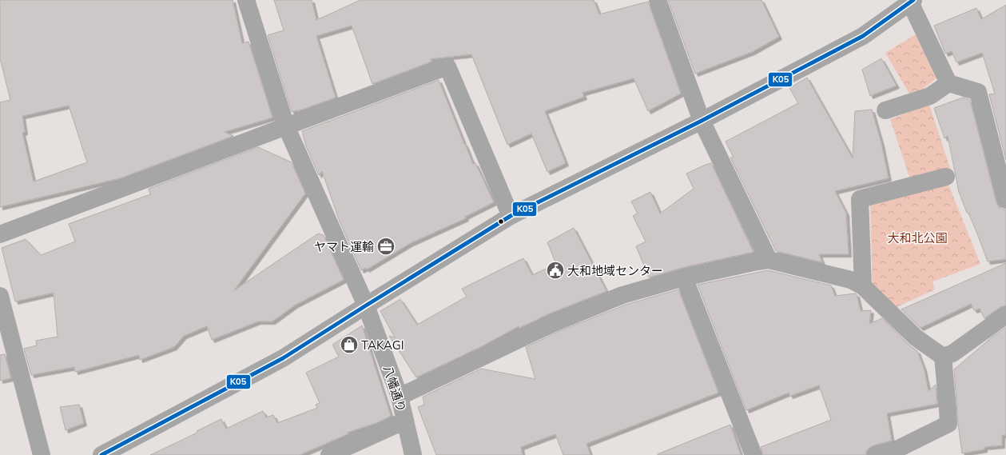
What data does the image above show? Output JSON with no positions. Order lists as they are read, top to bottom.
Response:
{
  "streets": {
    "street": ["八幡通り"]
  },
  "parks": ["大和北公園"],
  "places": {
    "office": ["ヤマト運輸"],
    "public building": ["大和地域センター"],
    "shop": ["TAKAGI"]
  },
  "lines": ["transit line K05"]
}
